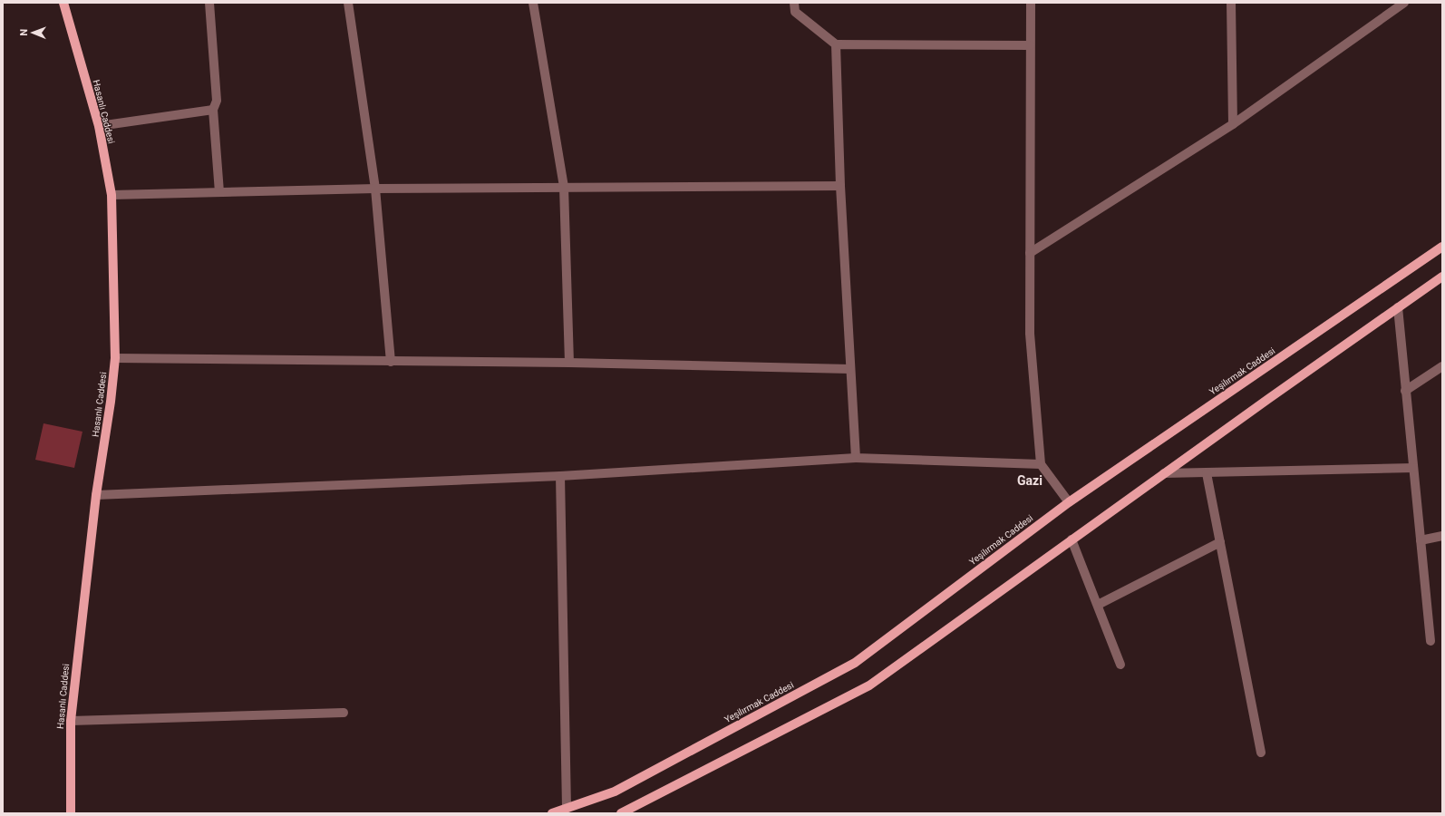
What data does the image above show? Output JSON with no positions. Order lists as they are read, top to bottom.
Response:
{
  "streets": {
    "main road": ["Hasanlı Caddesi", "Yeşilırmak Caddesi"]
  },
  "districts": ["Gazi"],
  "north": "left"
}
